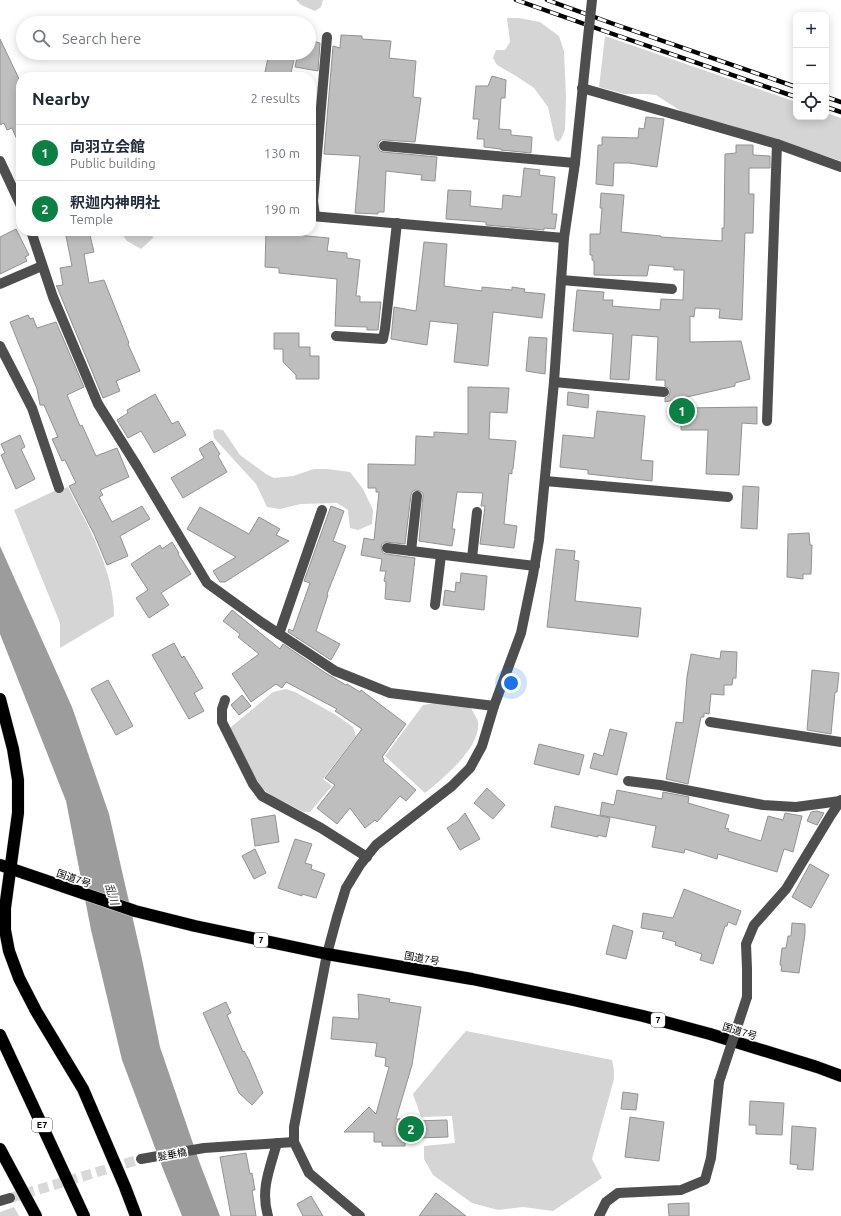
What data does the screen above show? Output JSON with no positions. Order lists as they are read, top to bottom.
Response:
{
  "streets": {
    "highway": ["国道7号", "7", "E7"],
    "street": ["髪垂橋"]
  },
  "water": ["乱川"],
  "page": {
    "map_buttons": ["+", "−"],
    "search": "Search here",
    "heading": ["Nearby", "2 results"],
    "list": [
      {
        "mark": "1",
        "name": "向羽立会館",
        "note": "Public building",
        "value": "130 m"
      },
      {
        "mark": "2",
        "name": "釈迦内神明社",
        "note": "Temple",
        "value": "190 m"
      }
    ],
    "pins": ["1", "2"]
  }
}
